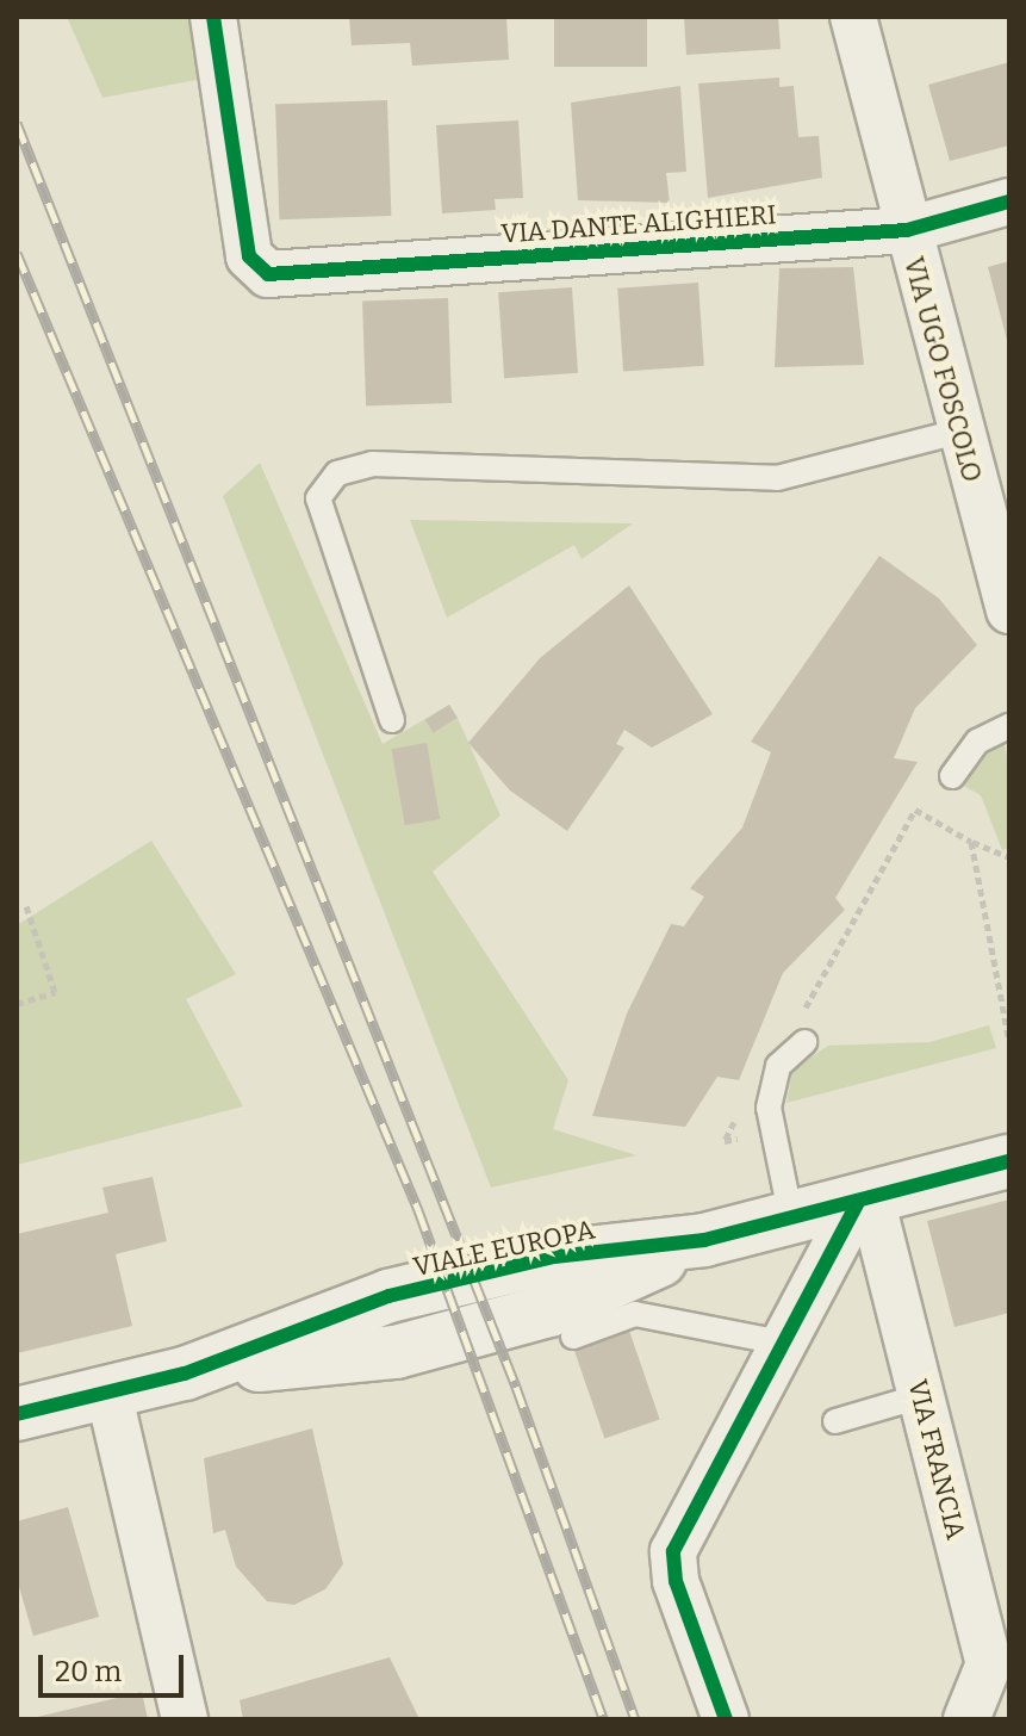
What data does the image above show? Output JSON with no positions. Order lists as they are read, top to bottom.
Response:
{
  "streets": {
    "street": ["VIA DANTE ALIGHIERI", "VIA UGO FOSCOLO", "VIA FRANCIA"],
    "cycle path": ["VIALE EUROPA"]
  },
  "crossings": [
    ["VIA DANTE ALIGHIERI", "VIA UGO FOSCOLO"]
  ],
  "scale_bar": "20 m"
}
